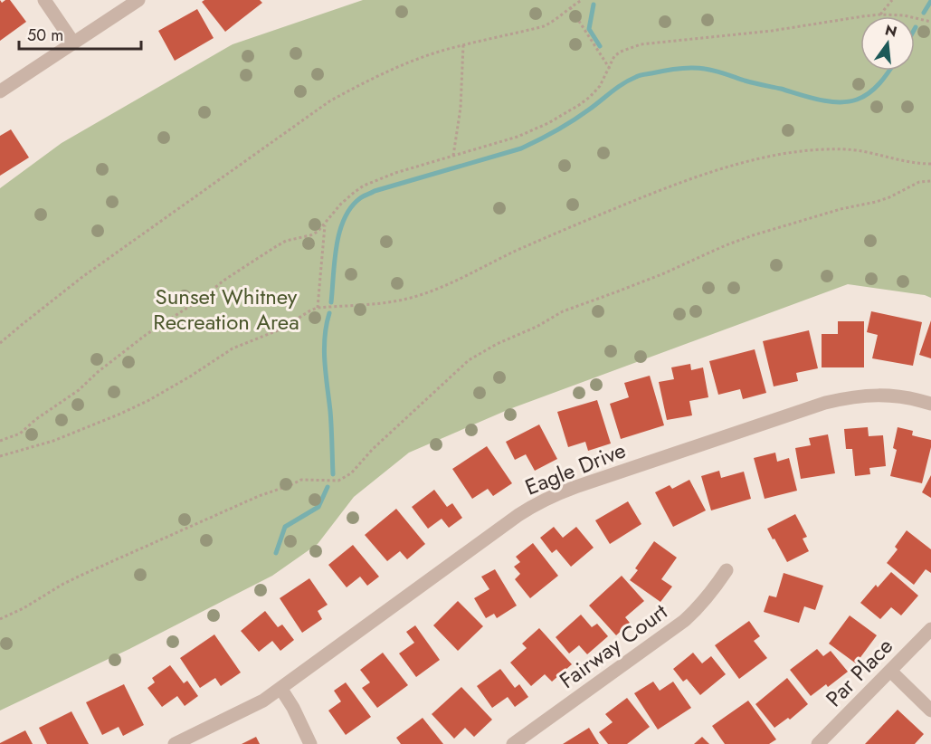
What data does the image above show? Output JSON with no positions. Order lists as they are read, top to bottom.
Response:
{
  "streets": {
    "street": ["Eagle Drive", "Fairway Court", "Par Place"]
  },
  "parks": ["Sunset Whitney Recreation Area"],
  "scale_bar": "50 m",
  "north": "top"
}
